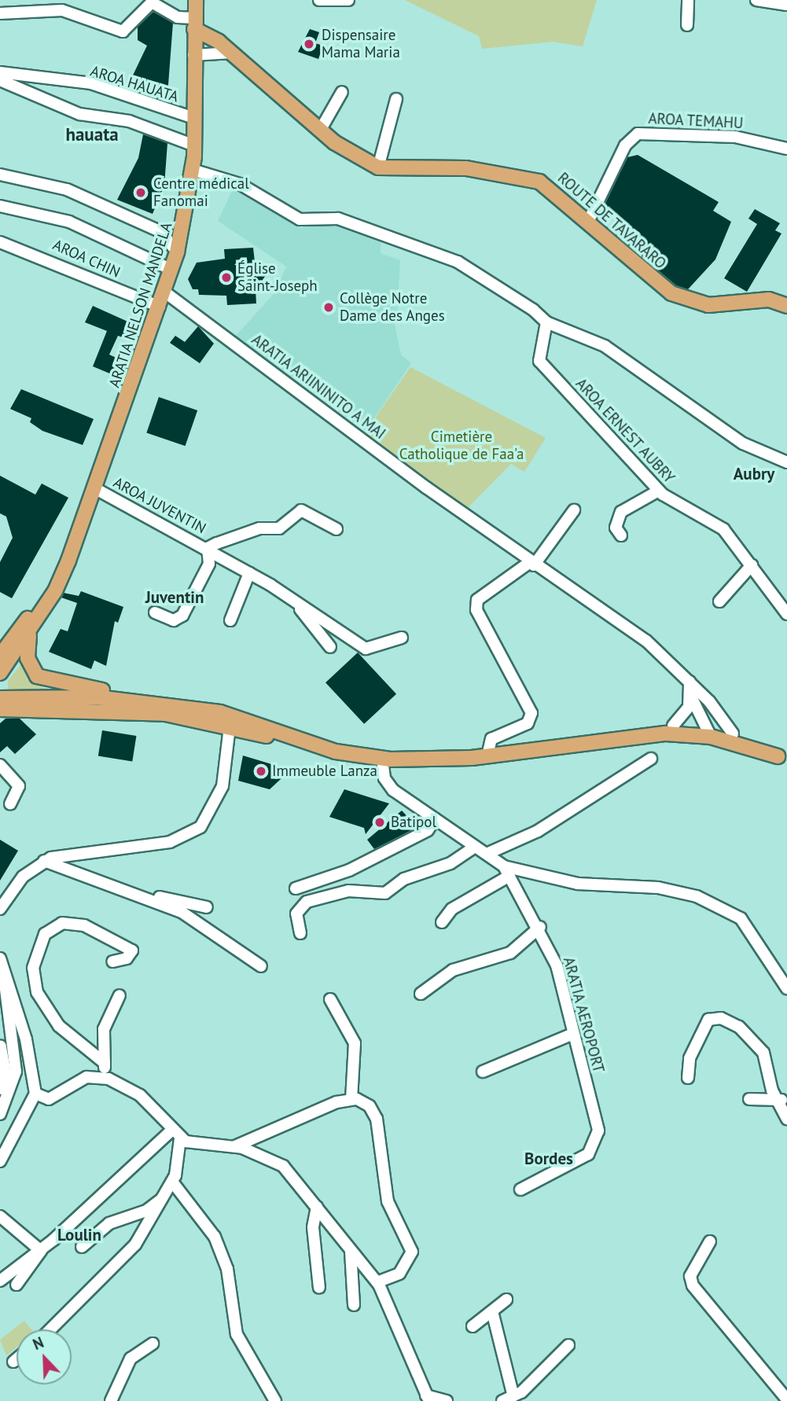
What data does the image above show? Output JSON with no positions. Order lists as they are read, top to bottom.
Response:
{
  "streets": {
    "main road": ["ROUTE DE TAVARARO", "ARATIA NELSON MANDELA"],
    "street": [
      "AROA HAUATA",
      "AROA TEMAHU",
      "AROA CHIN",
      "ARATIA ARIININITO A MAI",
      "AROA ERNEST AUBRY",
      "AROA JUVENTIN",
      "ARATIA AEROPORT"
    ]
  },
  "crossings": [
    ["AROA HAUATA", "ARATIA NELSON MANDELA"],
    ["AROA TEMAHU", "ROUTE DE TAVARARO"],
    ["AROA CHIN", "ARATIA NELSON MANDELA"],
    ["ARATIA NELSON MANDELA", "ARATIA ARIININITO A MAI"],
    ["ARATIA NELSON MANDELA", "AROA JUVENTIN"]
  ],
  "districts": [
    "hauata",
    "Aubry",
    "Juventin",
    "Bordes",
    "Loulin"
  ],
  "parks": ["Cimetière Catholique de Faa'a"],
  "places": [
    "Dispensaire Mama Maria",
    "Centre médical Fanomai",
    "Église Saint-Joseph",
    "Collège Notre Dame des Anges",
    "Immeuble Lanza",
    "Batipol"
  ],
  "north": "top left"
}
